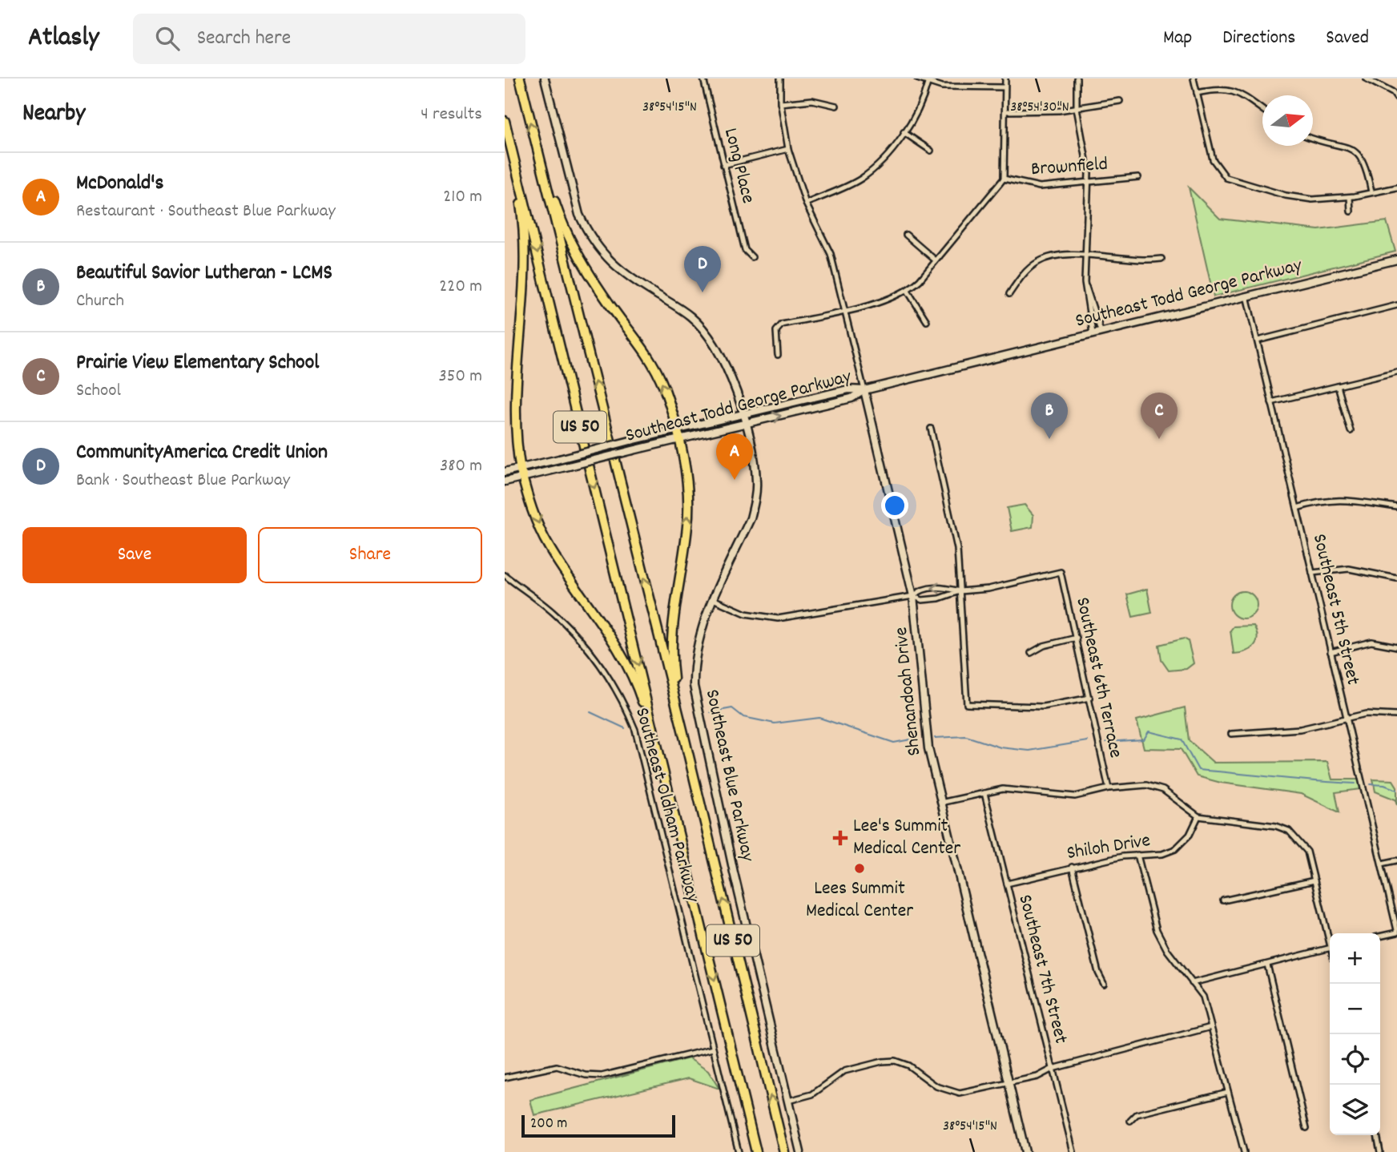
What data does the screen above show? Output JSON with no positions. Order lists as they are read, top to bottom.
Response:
{
  "streets": {
    "highway": ["US 50"],
    "street": [
      "Long Place",
      "Brownfield",
      "Southeast Todd George Parkway",
      "Southeast 5th Street",
      "Southeast 6th Terrace",
      "Shenandoah Drive",
      "Southeast Blue Parkway",
      "Southeast Oldham Parkway",
      "Shiloh Drive",
      "Southeast 7th Street"
    ]
  },
  "crossings": [
    ["Southeast Todd George Parkway", "Southeast 5th Street"],
    ["Southeast Todd George Parkway", "Shenandoah Drive"],
    ["Southeast Todd George Parkway", "Southeast Blue Parkway"],
    ["Shiloh Drive", "Southeast 7th Street"]
  ],
  "places": {
    "health": ["Lee's Summit Medical Center"],
    "other": ["Lees Summit Medical Center"]
  },
  "scale_bar": "200 m",
  "north": "right",
  "page": {
    "header": "Atlasly",
    "search": "Search here",
    "nav": ["Map", "Directions", "Saved"],
    "heading": ["Nearby", "4 results"],
    "list": [
      {
        "mark": "A",
        "name": "McDonald's",
        "note": "Restaurant · Southeast Blue Parkway",
        "value": "210 m"
      },
      {
        "mark": "B",
        "name": "Beautiful Savior Lutheran - LCMS",
        "note": "Church",
        "value": "220 m"
      },
      {
        "mark": "C",
        "name": "Prairie View Elementary School",
        "note": "School",
        "value": "350 m"
      },
      {
        "mark": "D",
        "name": "CommunityAmerica Credit Union",
        "note": "Bank · Southeast Blue Parkway",
        "value": "380 m"
      }
    ],
    "pins": [
      "D",
      "B",
      "C",
      "A"
    ],
    "buttons": ["Save", "Share"],
    "map_buttons": ["+", "−"],
    "scale": "200 m"
  },
  "coordinates": ["38°54'15\"N", "38°54'30\"N"]
}
